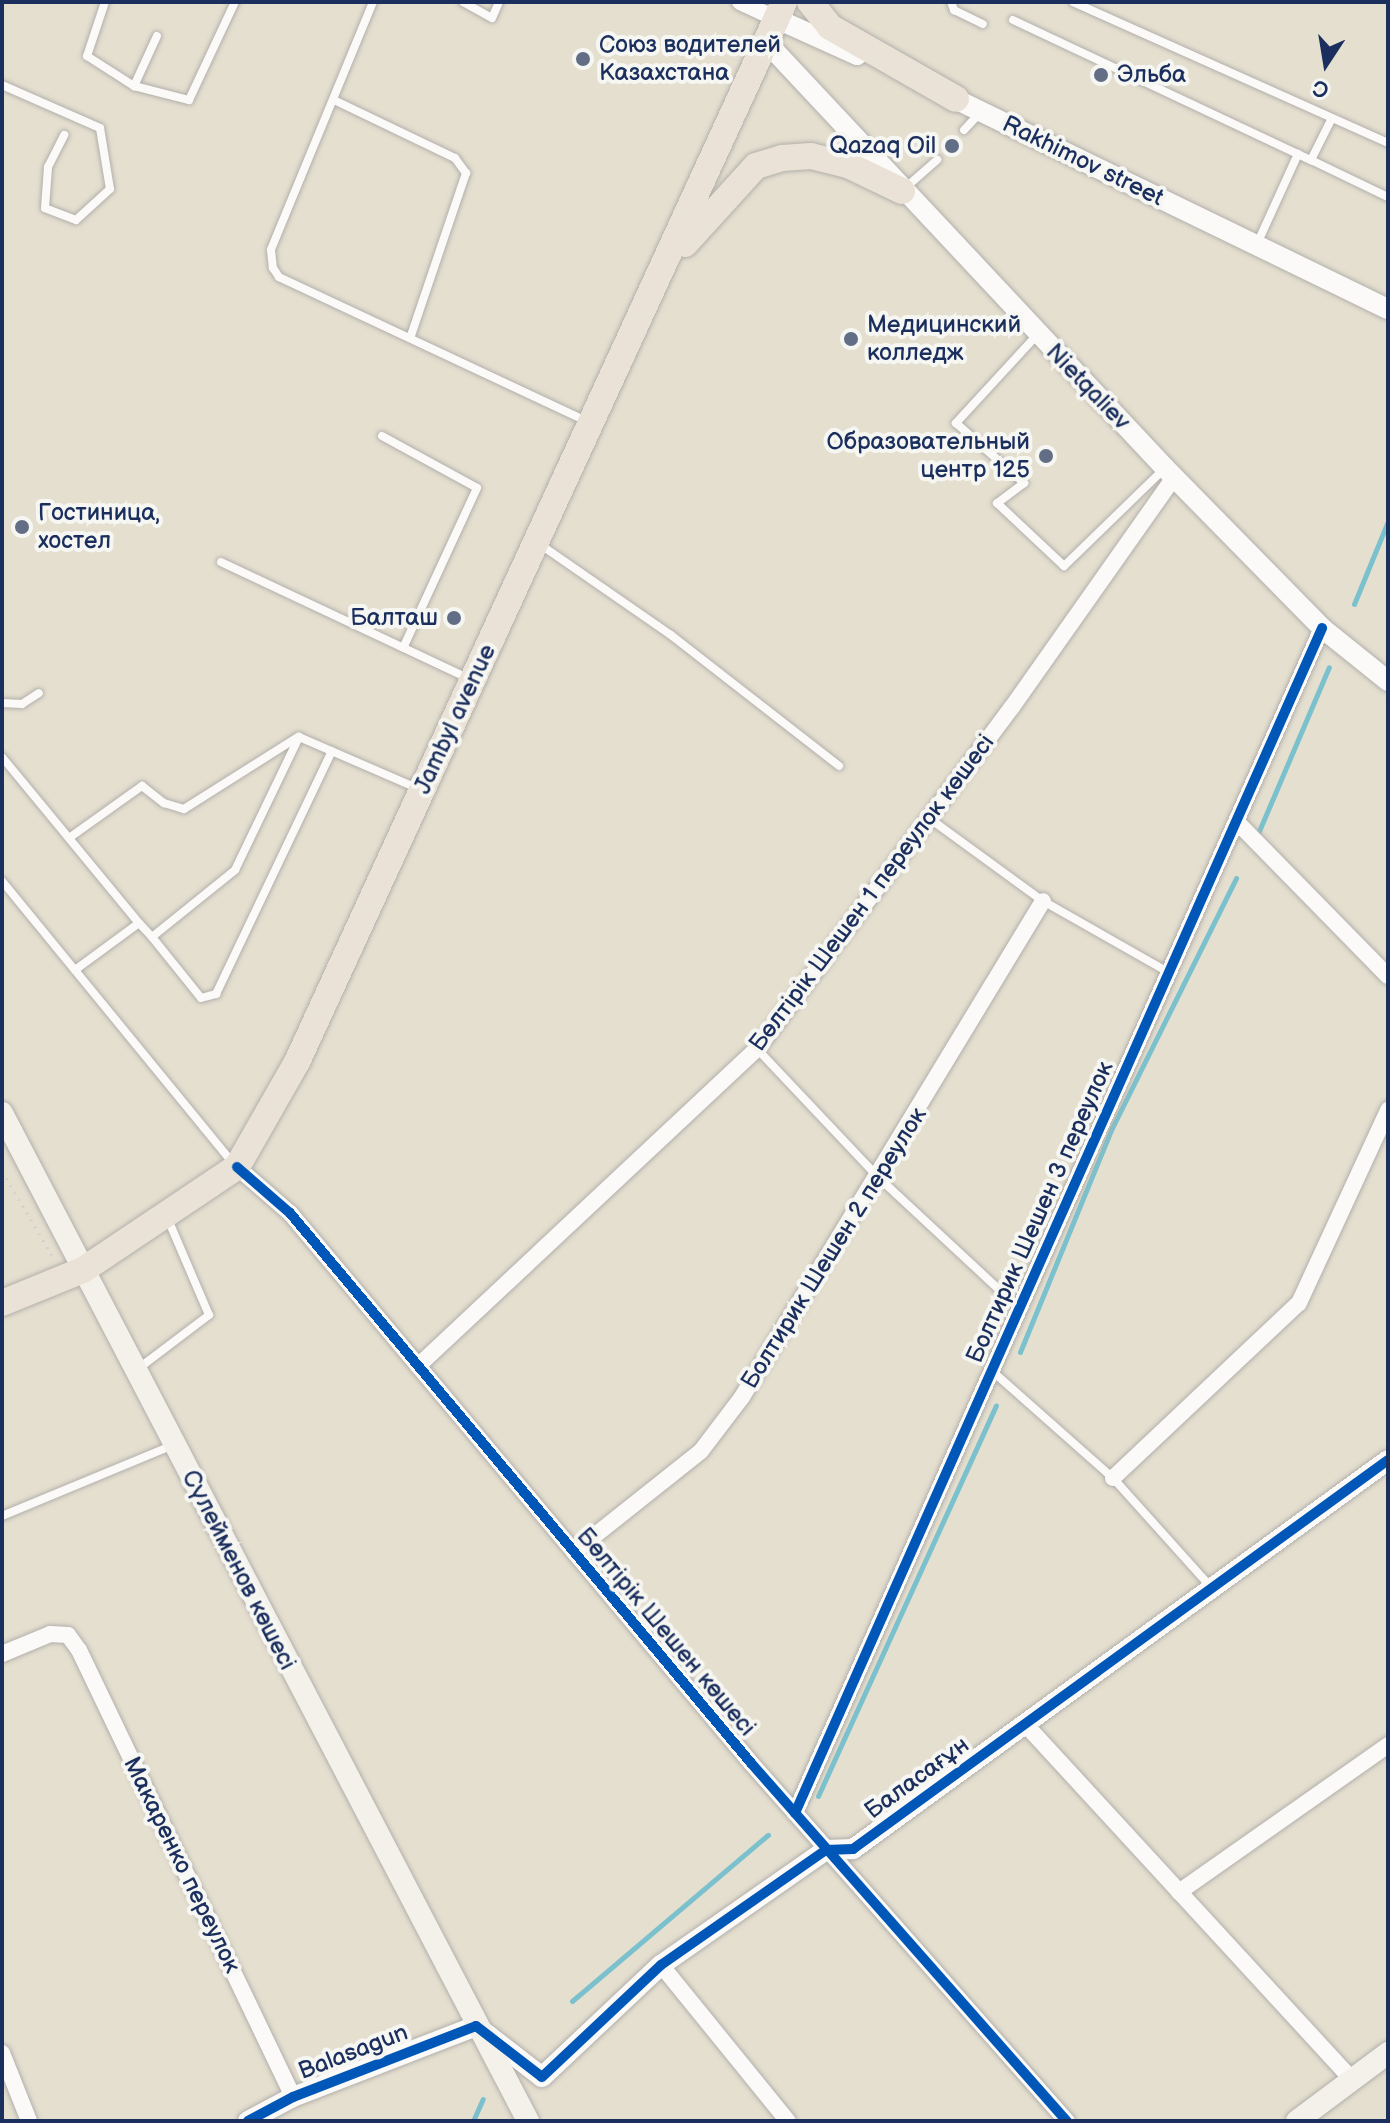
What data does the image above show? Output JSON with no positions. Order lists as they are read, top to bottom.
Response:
{
  "streets": {
    "main road": ["Jambyl avenue", "Сүлейменов көшесі"],
    "street": [
      "Rakhimov street",
      "Nietqaliev",
      "Бөлтірік Шешен 1 переулок көшесі",
      "Болтирик Шешен 3 переулок",
      "Болтирик Шешен 2 переулок",
      "Бөлтірік Шешен көшесі",
      "Баласағұн",
      "Макаренко переулок",
      "Balasagun"
    ]
  },
  "crossings": [
    ["Rakhimov street", "Jambyl avenue"],
    ["Nietqaliev", "Jambyl avenue"],
    ["Nietqaliev", "Бөлтірік Шешен 1 переулок көшесі"],
    ["Nietqaliev", "Болтирик Шешен 3 переулок"],
    ["Jambyl avenue", "Сүлейменов көшесі"],
    ["Jambyl avenue", "Бөлтірік Шешен көшесі"],
    ["Бөлтірік Шешен 1 переулок көшесі", "Бөлтірік Шешен көшесі"],
    ["Болтирик Шешен 3 переулок", "Бөлтірік Шешен көшесі"],
    ["Болтирик Шешен 2 переулок", "Бөлтірік Шешен көшесі"],
    ["Сүлейменов көшесі", "Баласағұн"],
    ["Сүлейменов көшесі", "Balasagun"],
    ["Бөлтірік Шешен көшесі", "Баласағұн"],
    ["Баласағұн", "Balasagun"],
    ["Макаренко переулок", "Balasagun"]
  ],
  "places": [
    "Союз водителей Казахстана",
    "Эльба",
    "Qazaq Oil",
    "Медицинский колледж",
    "Образовательный центр 125",
    "Гостиница, хостел",
    "Балташ"
  ],
  "north": "bottom"
}
